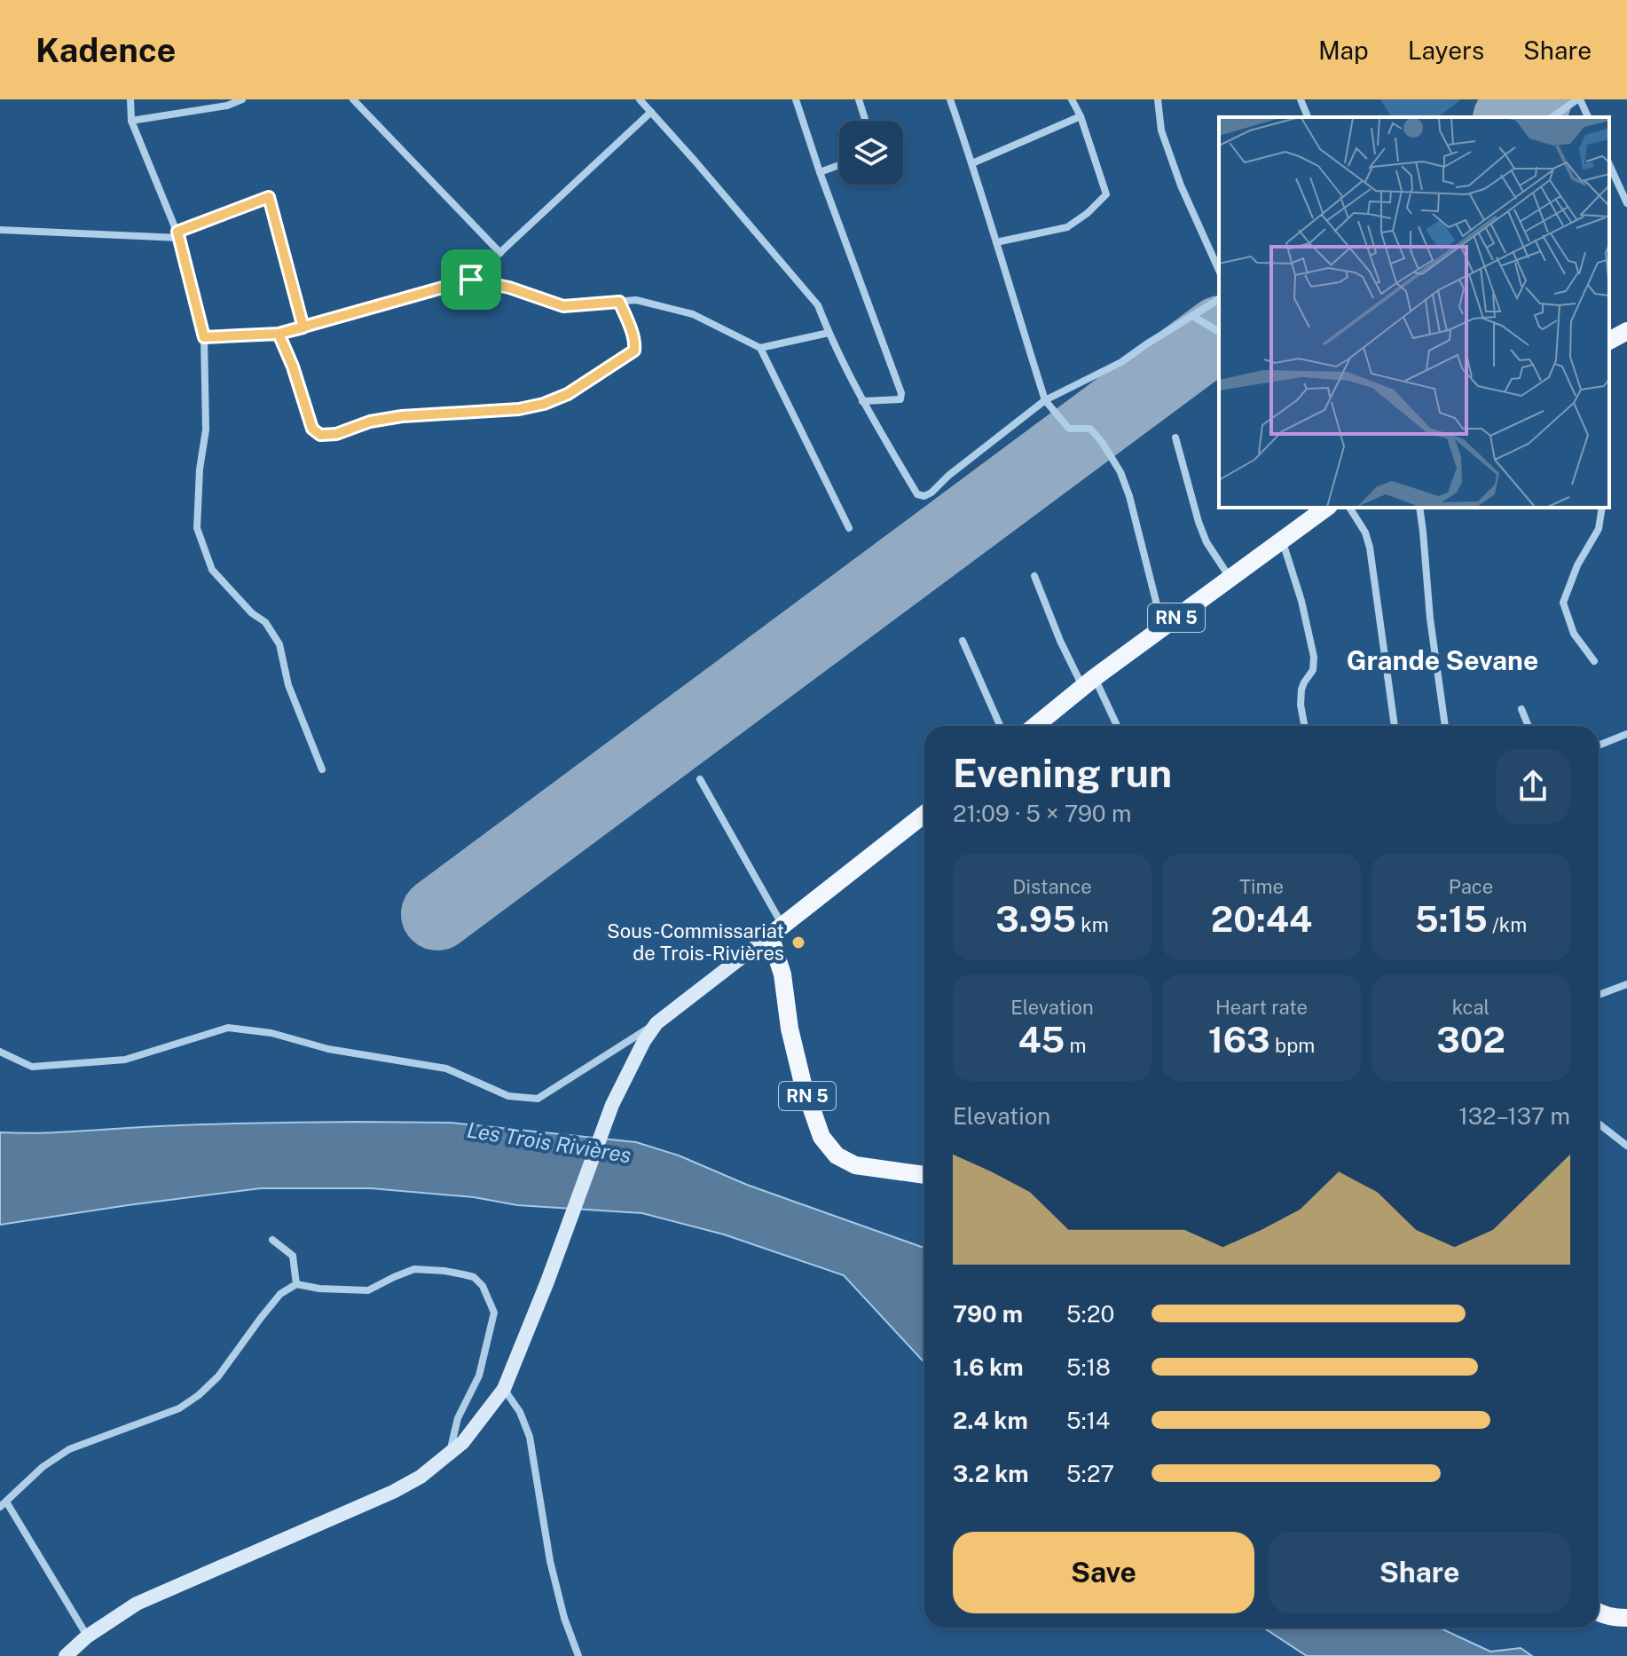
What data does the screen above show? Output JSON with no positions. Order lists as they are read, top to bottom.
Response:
{
  "streets": {
    "main road": ["RN 5"]
  },
  "districts": ["Grande Sevane"],
  "water": ["Les Trois Rivières"],
  "places": ["Sous-Commissariat de Trois-Rivières"],
  "page": {
    "header": "Kadence",
    "nav": ["Map", "Layers", "Share"],
    "heading": ["Evening run", "21:09 · 5 × 790 m"],
    "stats": [
      ["Distance", "3.95 km"],
      ["Time", "20:44"],
      ["Pace", "5:15 /km"],
      ["Elevation", "45 m"],
      ["Heart rate", "163 bpm"],
      ["kcal", "302"]
    ],
    "chart": ["Elevation", "132–137 m"],
    "list": [
      {
        "name": "790 m",
        "note": "5:20"
      },
      {
        "name": "1.6 km",
        "note": "5:18"
      },
      {
        "name": "2.4 km",
        "note": "5:14"
      },
      {
        "name": "3.2 km",
        "note": "5:27"
      }
    ],
    "buttons": ["Save", "Share"]
  }
}
